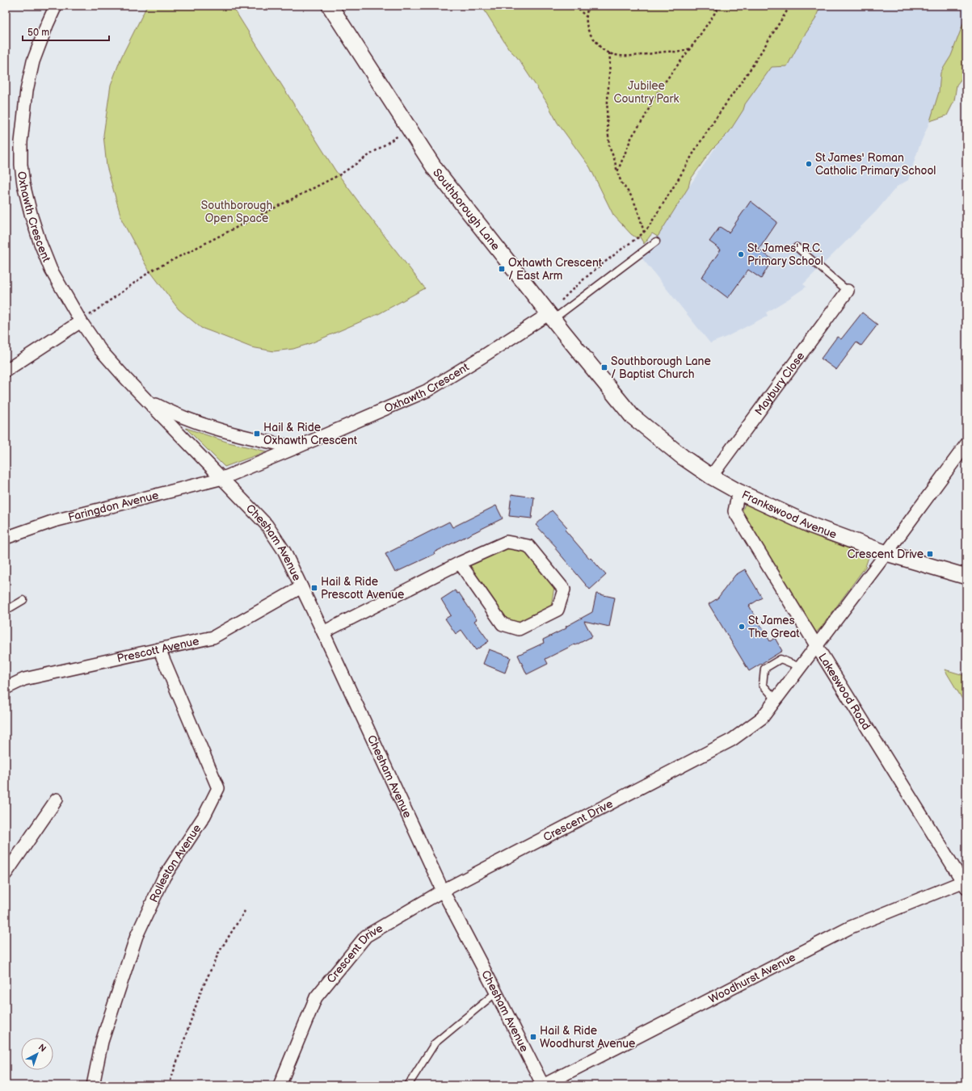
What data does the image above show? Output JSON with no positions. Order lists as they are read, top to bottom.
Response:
{
  "streets": {
    "street": [
      "Southborough Lane",
      "Oxhawth Crescent",
      "Maybury Close",
      "Faringdon Avenue",
      "Frankswood Avenue",
      "Chesham Avenue",
      "Prescott Avenue",
      "Lakeswood Road",
      "Crescent Drive",
      "Rolleston Avenue",
      "Woodhurst Avenue"
    ]
  },
  "crossings": [
    ["Southborough Lane", "Oxhawth Crescent"],
    ["Southborough Lane", "Frankswood Avenue"],
    ["Oxhawth Crescent", "Faringdon Avenue"],
    ["Oxhawth Crescent", "Chesham Avenue"],
    ["Maybury Close", "Frankswood Avenue"],
    ["Faringdon Avenue", "Chesham Avenue"],
    ["Frankswood Avenue", "Lakeswood Road"],
    ["Frankswood Avenue", "Crescent Drive"],
    ["Chesham Avenue", "Prescott Avenue"],
    ["Chesham Avenue", "Crescent Drive"],
    ["Chesham Avenue", "Woodhurst Avenue"],
    ["Prescott Avenue", "Rolleston Avenue"],
    ["Lakeswood Road", "Crescent Drive"],
    ["Lakeswood Road", "Woodhurst Avenue"]
  ],
  "parks": ["Jubilee Country Park", "Southborough Open Space"],
  "places": {
    "other": ["St James' Roman Catholic Primary School", "St. James' R.C. Primary School", "St James The Great"],
    "transit": [
      "Oxhawth Crescent / East Arm",
      "Southborough Lane / Baptist Church",
      "Hail & Ride Oxhawth Crescent",
      "Crescent Drive",
      "Hail & Ride Prescott Avenue",
      "Hail & Ride Woodhurst Avenue"
    ]
  },
  "scale_bar": "50 m",
  "north": "top right"
}
